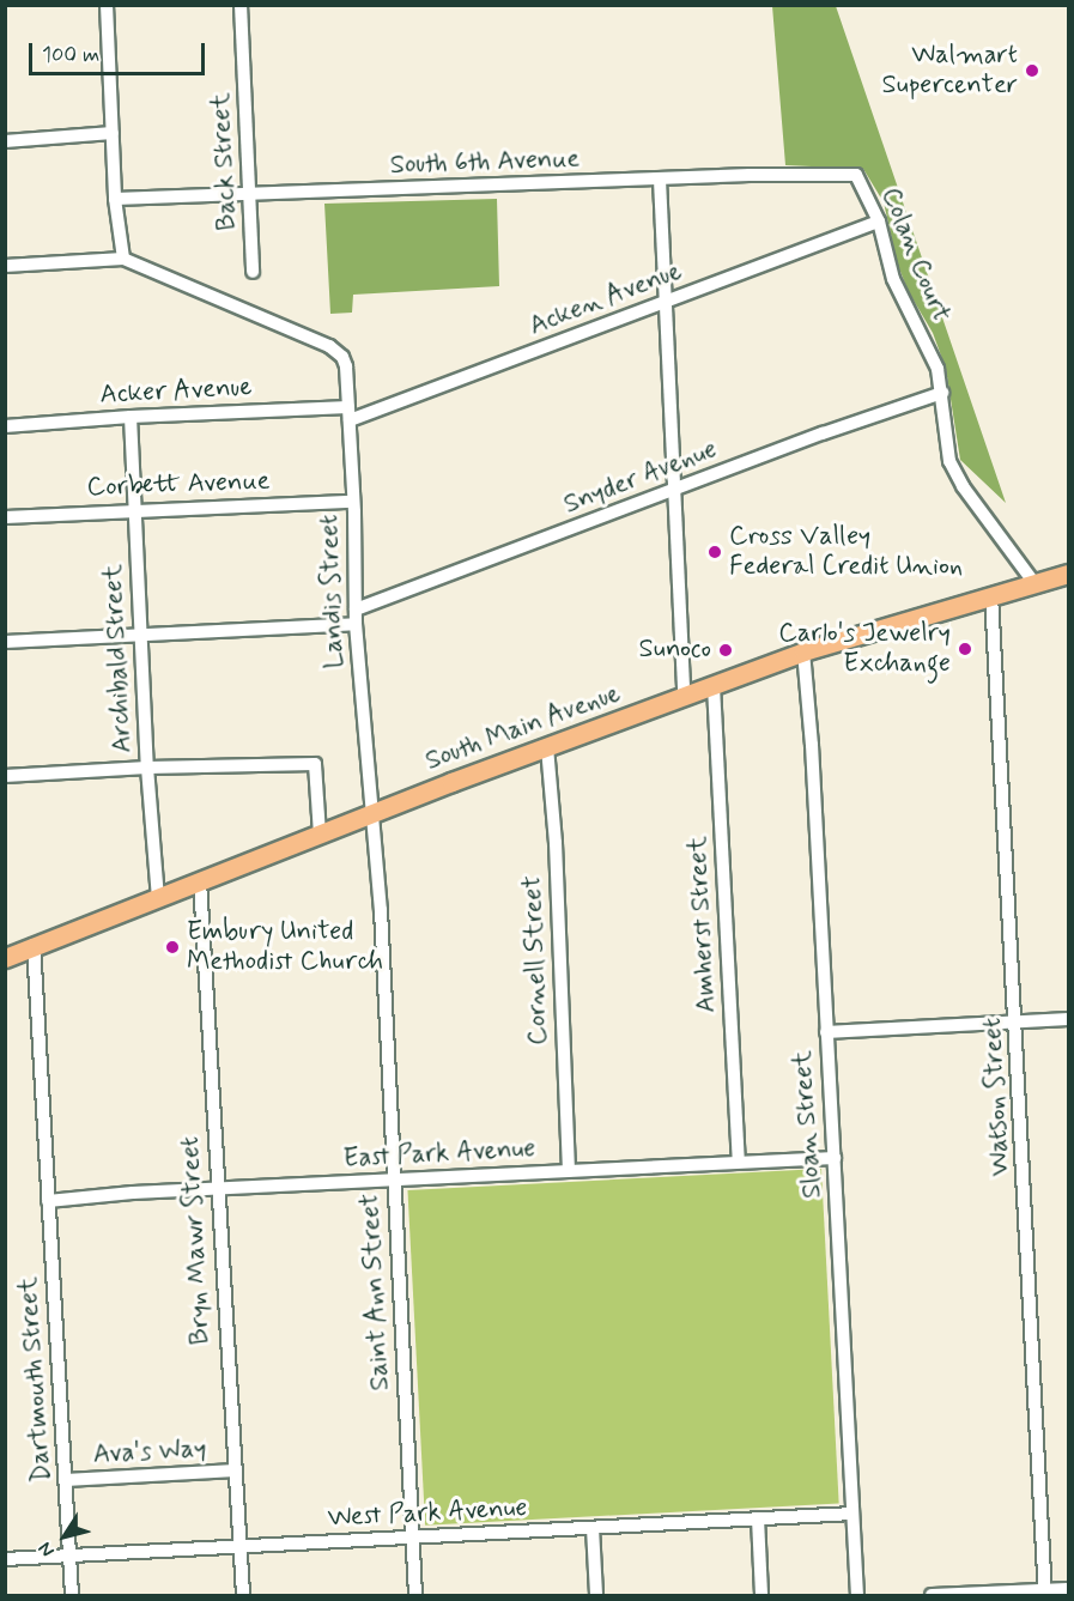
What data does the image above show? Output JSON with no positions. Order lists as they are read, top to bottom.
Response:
{
  "streets": {
    "main road": ["South Main Avenue"],
    "street": [
      "Back Street",
      "South 6th Avenue",
      "Colan Court",
      "Acken Avenue",
      "Acker Avenue",
      "Snyder Avenue",
      "Corbett Avenue",
      "Landis Street",
      "Archibald Street",
      "Amherst Street",
      "Cornell Street",
      "Watson Street",
      "Sloan Street",
      "East Park Avenue",
      "Bryn Mawr Street",
      "Saint Ann Street",
      "Dartmouth Street",
      "Ava's Way",
      "West Park Avenue"
    ]
  },
  "crossings": [
    ["Back Street", "South 6th Avenue"],
    ["South 6th Avenue", "Colan Court"],
    ["Colan Court", "Acken Avenue"],
    ["Colan Court", "Snyder Avenue"],
    ["Colan Court", "South Main Avenue"],
    ["Acken Avenue", "Acker Avenue"],
    ["Acken Avenue", "Landis Street"],
    ["Acker Avenue", "Landis Street"],
    ["Acker Avenue", "Archibald Street"],
    ["Snyder Avenue", "Landis Street"],
    ["Corbett Avenue", "Landis Street"],
    ["Corbett Avenue", "Archibald Street"],
    ["Landis Street", "South Main Avenue"],
    ["Landis Street", "Saint Ann Street"],
    ["Archibald Street", "South Main Avenue"],
    ["South Main Avenue", "Amherst Street"],
    ["South Main Avenue", "Cornell Street"],
    ["South Main Avenue", "Watson Street"],
    ["South Main Avenue", "Sloan Street"],
    ["South Main Avenue", "Bryn Mawr Street"],
    ["South Main Avenue", "Saint Ann Street"],
    ["South Main Avenue", "Dartmouth Street"],
    ["Amherst Street", "East Park Avenue"],
    ["Cornell Street", "East Park Avenue"],
    ["Sloan Street", "East Park Avenue"],
    ["Sloan Street", "West Park Avenue"],
    ["East Park Avenue", "Bryn Mawr Street"],
    ["East Park Avenue", "Saint Ann Street"],
    ["East Park Avenue", "Dartmouth Street"],
    ["Bryn Mawr Street", "Ava's Way"],
    ["Bryn Mawr Street", "West Park Avenue"],
    ["Saint Ann Street", "West Park Avenue"],
    ["Dartmouth Street", "Ava's Way"],
    ["Dartmouth Street", "West Park Avenue"]
  ],
  "places": [
    "Walmart Supercenter",
    "Cross Valley Federal Credit Union",
    "Carlo's Jewelry Exchange",
    "Sunoco",
    "Embury United Methodist Church"
  ],
  "scale_bar": "100 m",
  "north": "bottom left"
}
